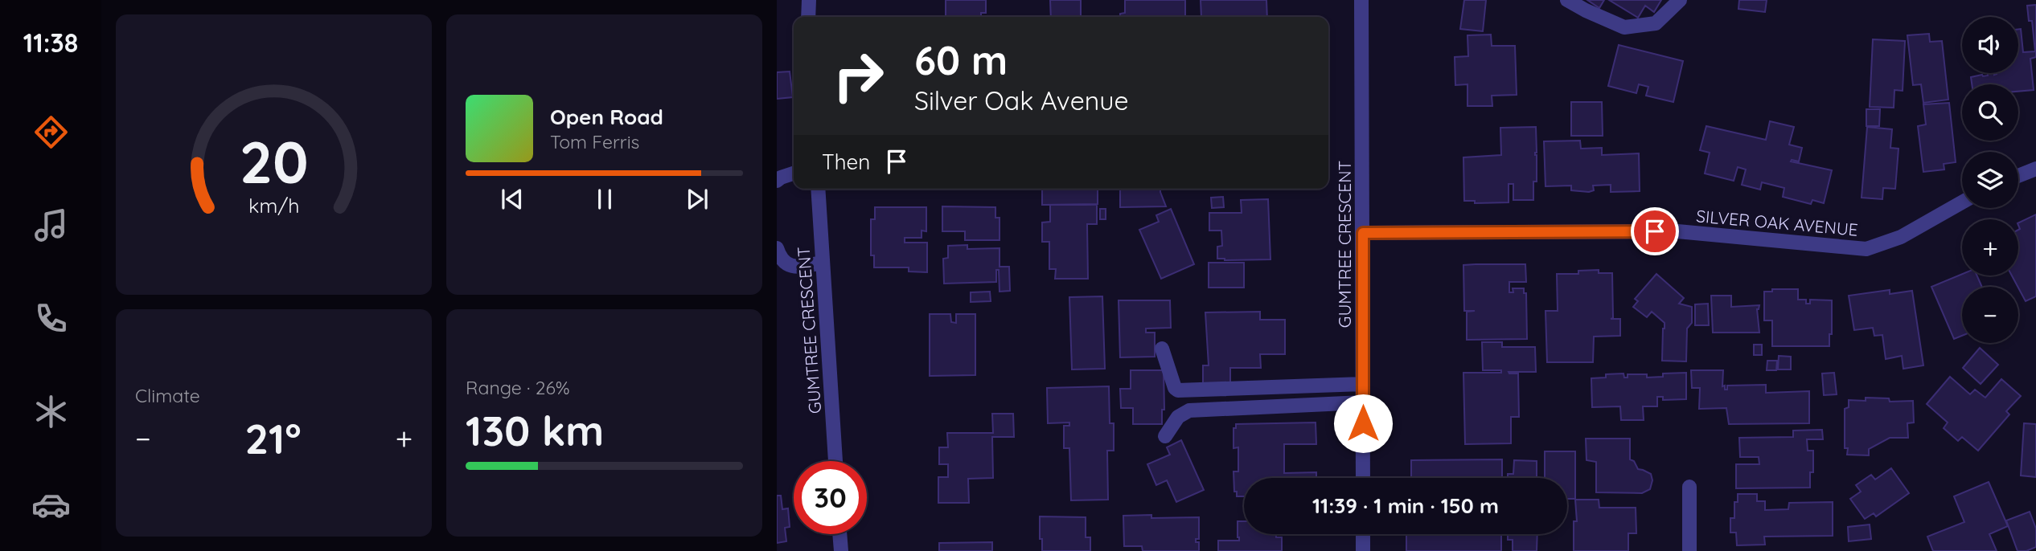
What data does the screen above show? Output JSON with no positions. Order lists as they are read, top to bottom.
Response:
{
  "streets": {
    "street": ["SILVER OAK AVENUE", "GUMTREE CRESCENT"]
  },
  "crossings": [
    ["SILVER OAK AVENUE", "GUMTREE CRESCENT"]
  ],
  "page": {
    "tabs": "11:38",
    "map_buttons": ["+", "−"],
    "turn": ["60 m", "Silver Oak Avenue"],
    "song": ["Open Road", "Tom Ferris"],
    "then": "Then",
    "tile": [
      "Climate",
      ["Range · 26%", "130 km"]
    ],
    "heat": ["−", "21°", "+"],
    "limit": "30",
    "trip": "11:39 · 1 min · 150 m",
    "gauge": ["20", "km/h"]
  }
}
